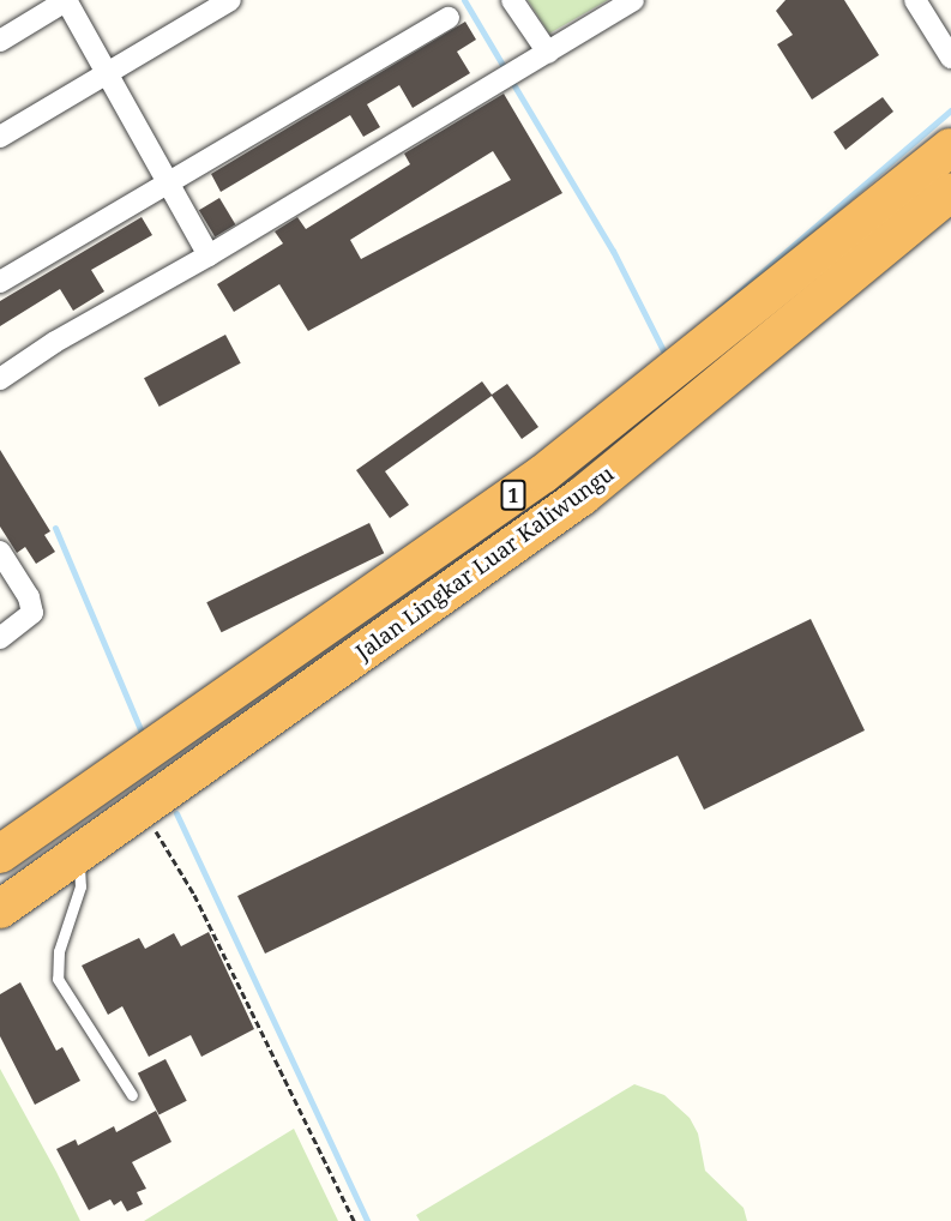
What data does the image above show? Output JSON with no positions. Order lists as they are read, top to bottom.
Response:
{
  "streets": {
    "highway": ["1", "Jalan Lingkar Luar Kaliwungu"]
  }
}
